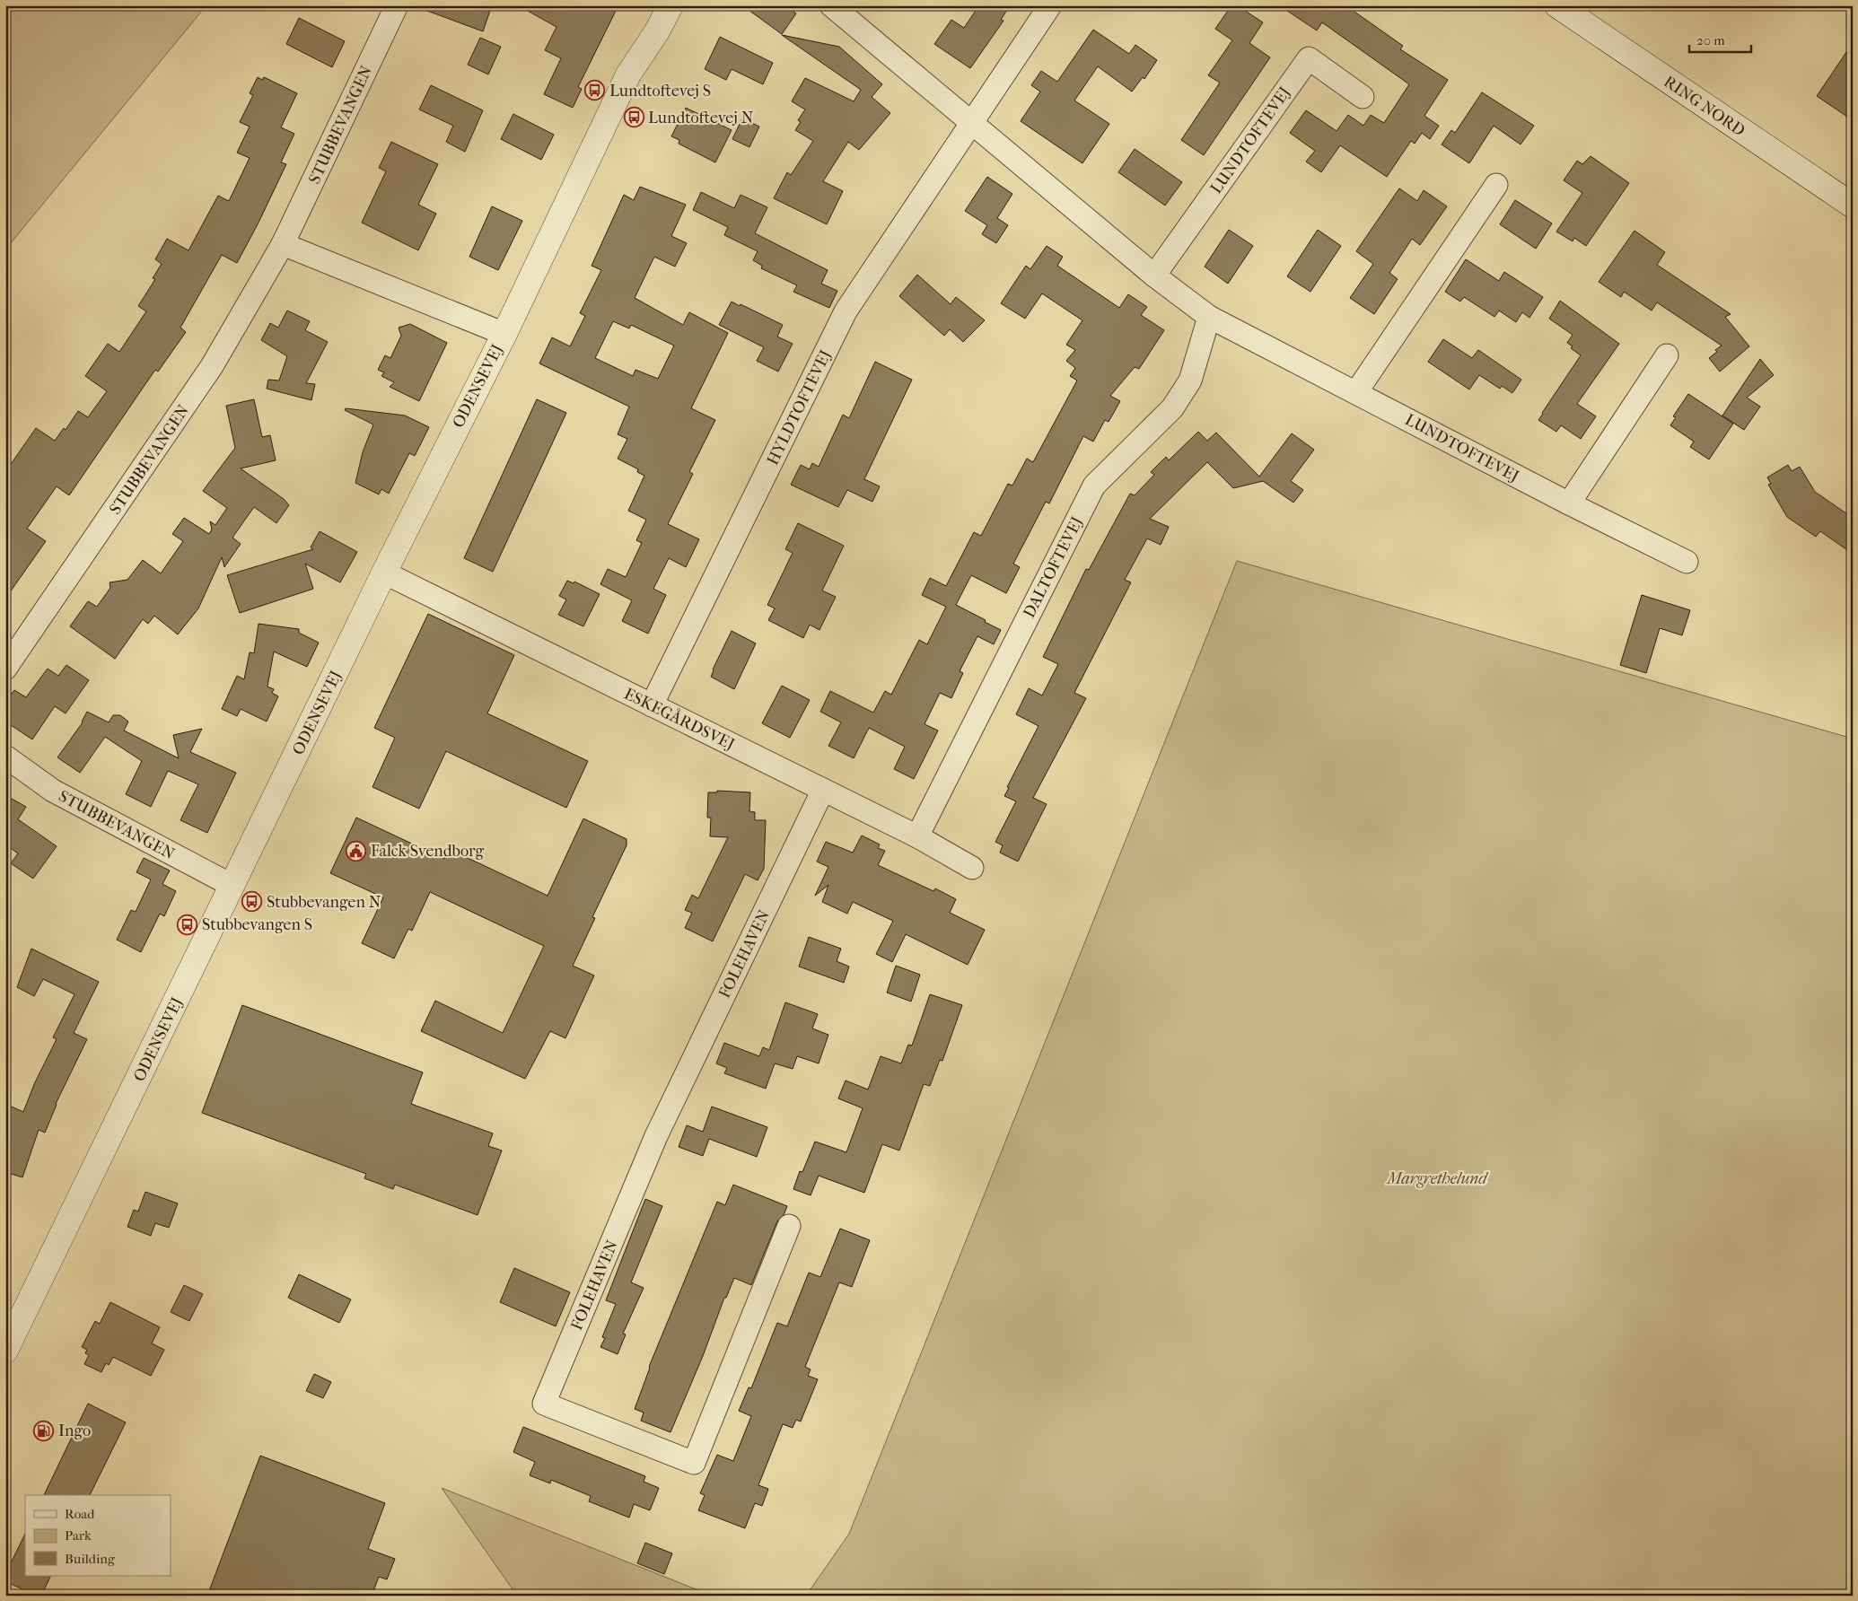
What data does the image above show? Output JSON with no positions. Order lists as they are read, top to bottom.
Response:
{
  "streets": {
    "street": [
      "RING NORD",
      "STUBBEVANGEN",
      "LUNDTOFTEVEJ",
      "ODENSEVEJ",
      "HYLDTOFTEVEJ",
      "DALTOFTEVEJ",
      "ESKEGÅRDSVEJ",
      "FOLEHAVEN"
    ]
  },
  "crossings": [
    ["STUBBEVANGEN", "ODENSEVEJ"],
    ["LUNDTOFTEVEJ", "HYLDTOFTEVEJ"],
    ["LUNDTOFTEVEJ", "DALTOFTEVEJ"],
    ["ODENSEVEJ", "ESKEGÅRDSVEJ"],
    ["HYLDTOFTEVEJ", "ESKEGÅRDSVEJ"],
    ["DALTOFTEVEJ", "ESKEGÅRDSVEJ"],
    ["ESKEGÅRDSVEJ", "FOLEHAVEN"]
  ],
  "parks": ["Margrethelund"],
  "places": {
    "bus stop": [
      "Lundtoftevej S",
      "Lundtoftevej N",
      "Stubbevangen N",
      "Stubbevangen S"
    ],
    "public building": ["Falck Svendborg"],
    "fuel station": ["Ingo"]
  },
  "legend": ["Road", "Park", "Building"],
  "scale_bar": "20 m"
}
